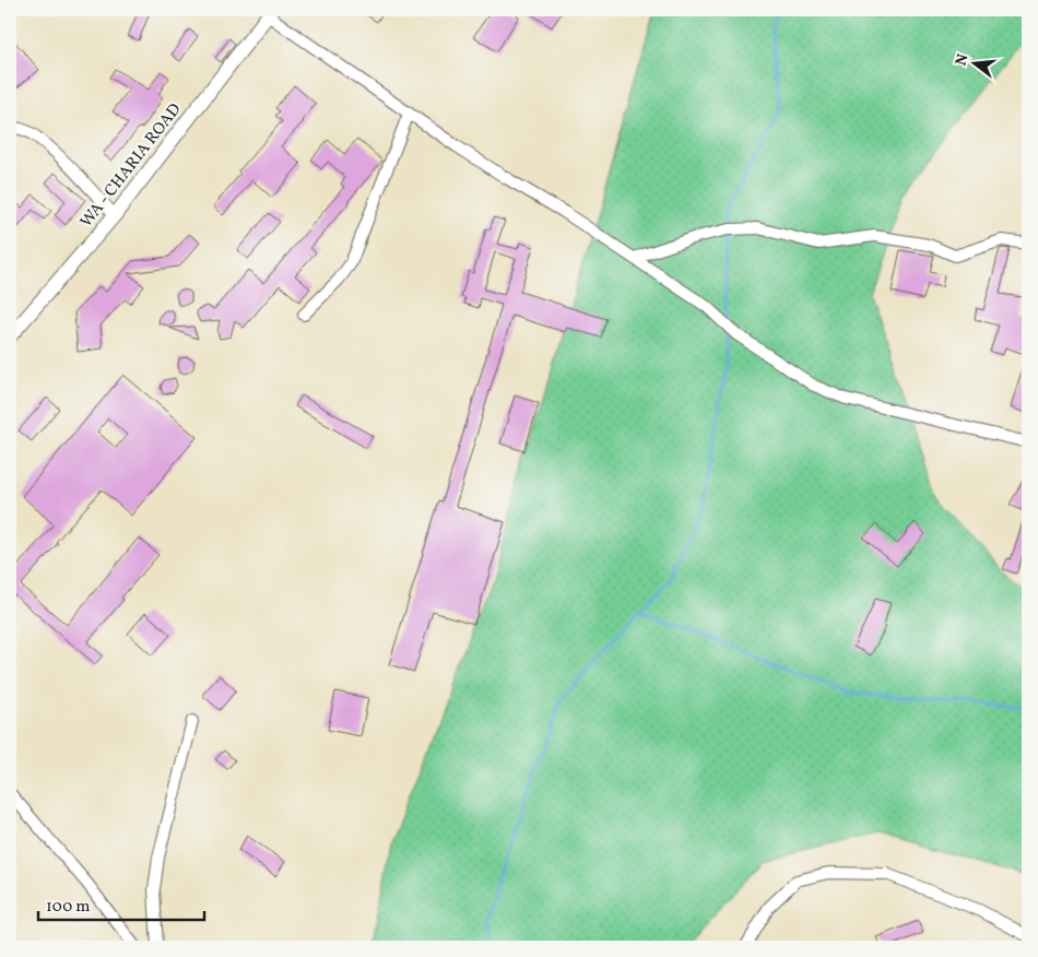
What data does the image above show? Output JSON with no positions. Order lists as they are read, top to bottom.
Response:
{
  "streets": {
    "street": ["WA - CHARIA ROAD"]
  },
  "scale_bar": "100 m",
  "north": "left"
}
